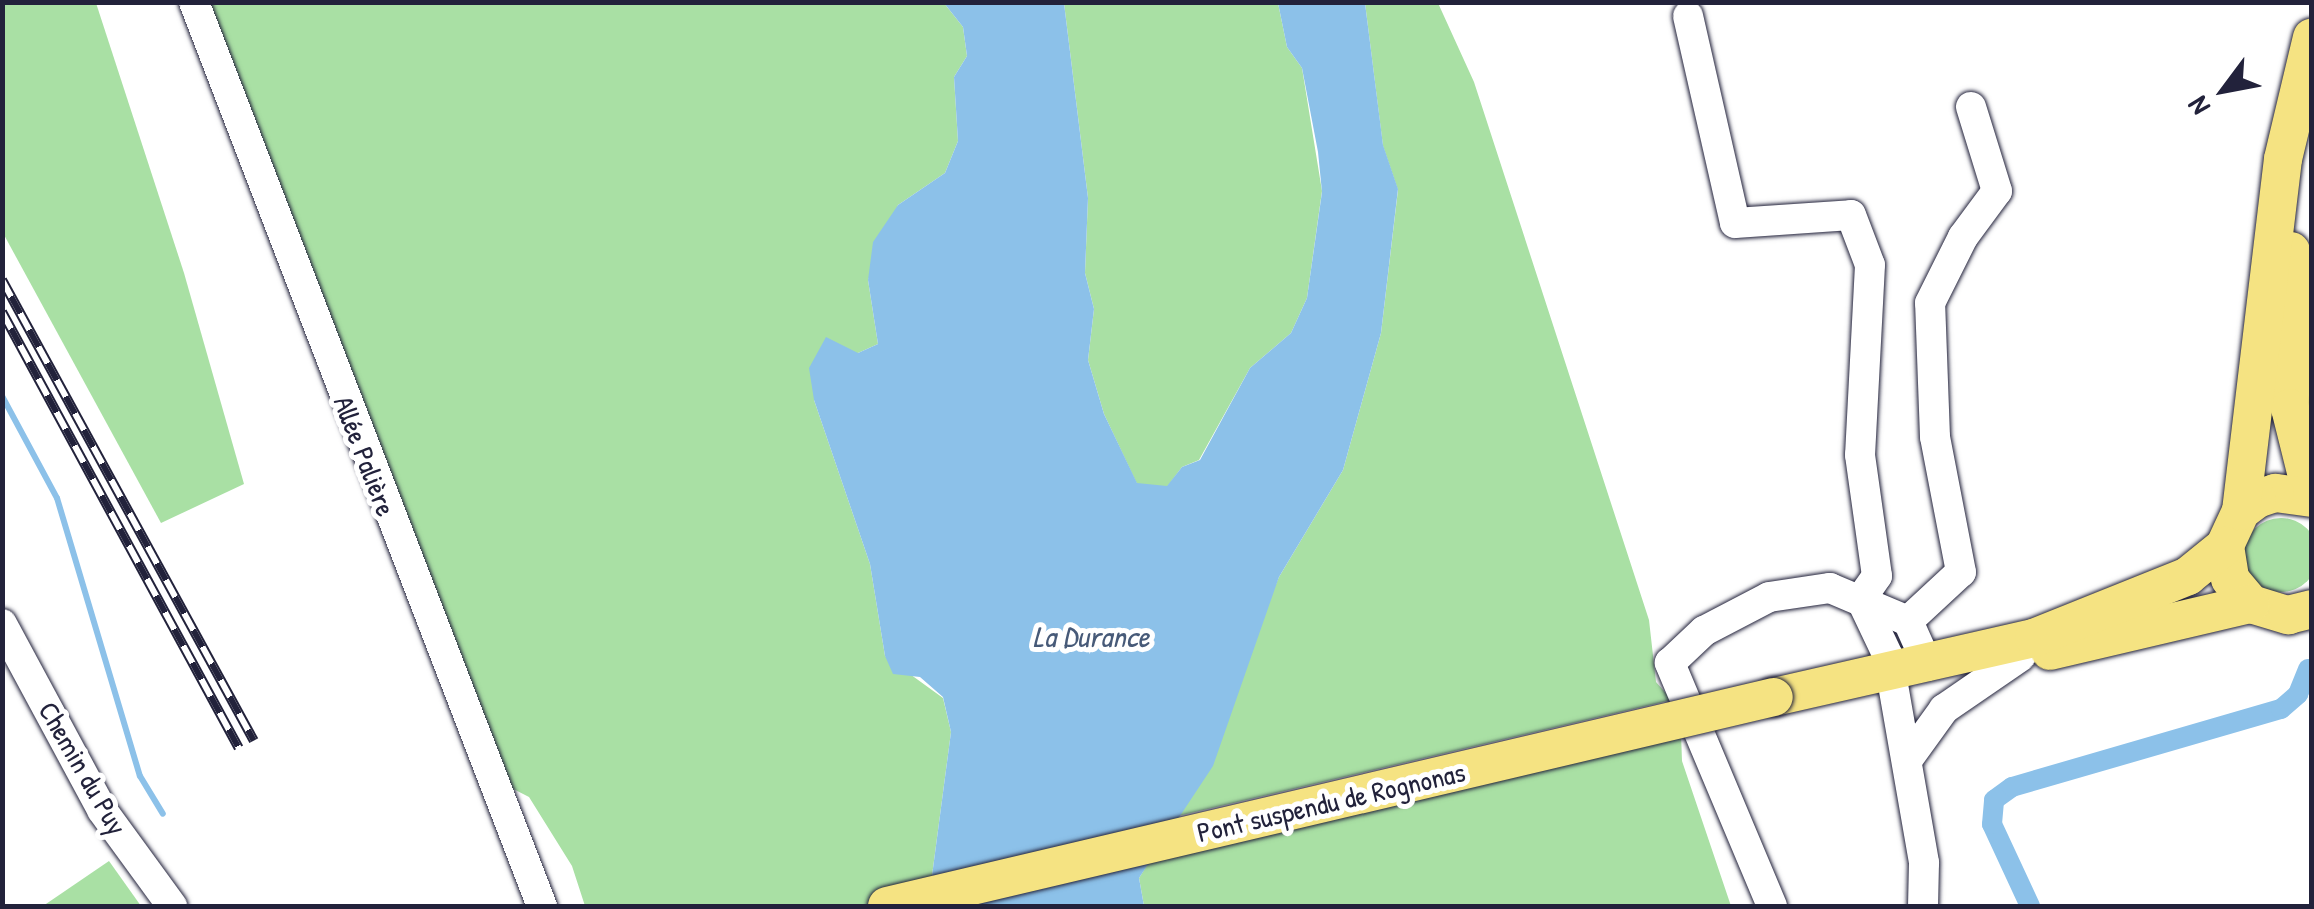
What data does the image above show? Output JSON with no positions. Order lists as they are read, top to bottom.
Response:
{
  "streets": {
    "main road": ["Pont suspendu de Rognonas"],
    "street": ["Allée Palière", "Chemin du Puy"]
  },
  "water": ["La Durance"],
  "north": "bottom left"
}
